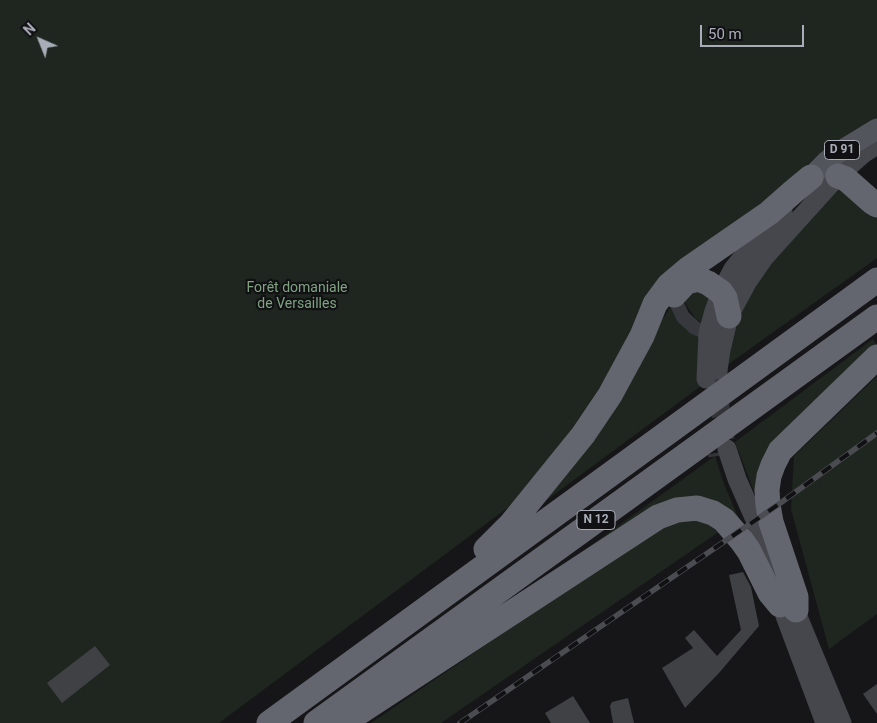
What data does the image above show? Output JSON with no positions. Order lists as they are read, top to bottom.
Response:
{
  "streets": {
    "highway": ["N 12"],
    "main road": ["D 91"]
  },
  "parks": ["Forêt domaniale de Versailles"],
  "scale_bar": "50 m",
  "north": "top left"
}
